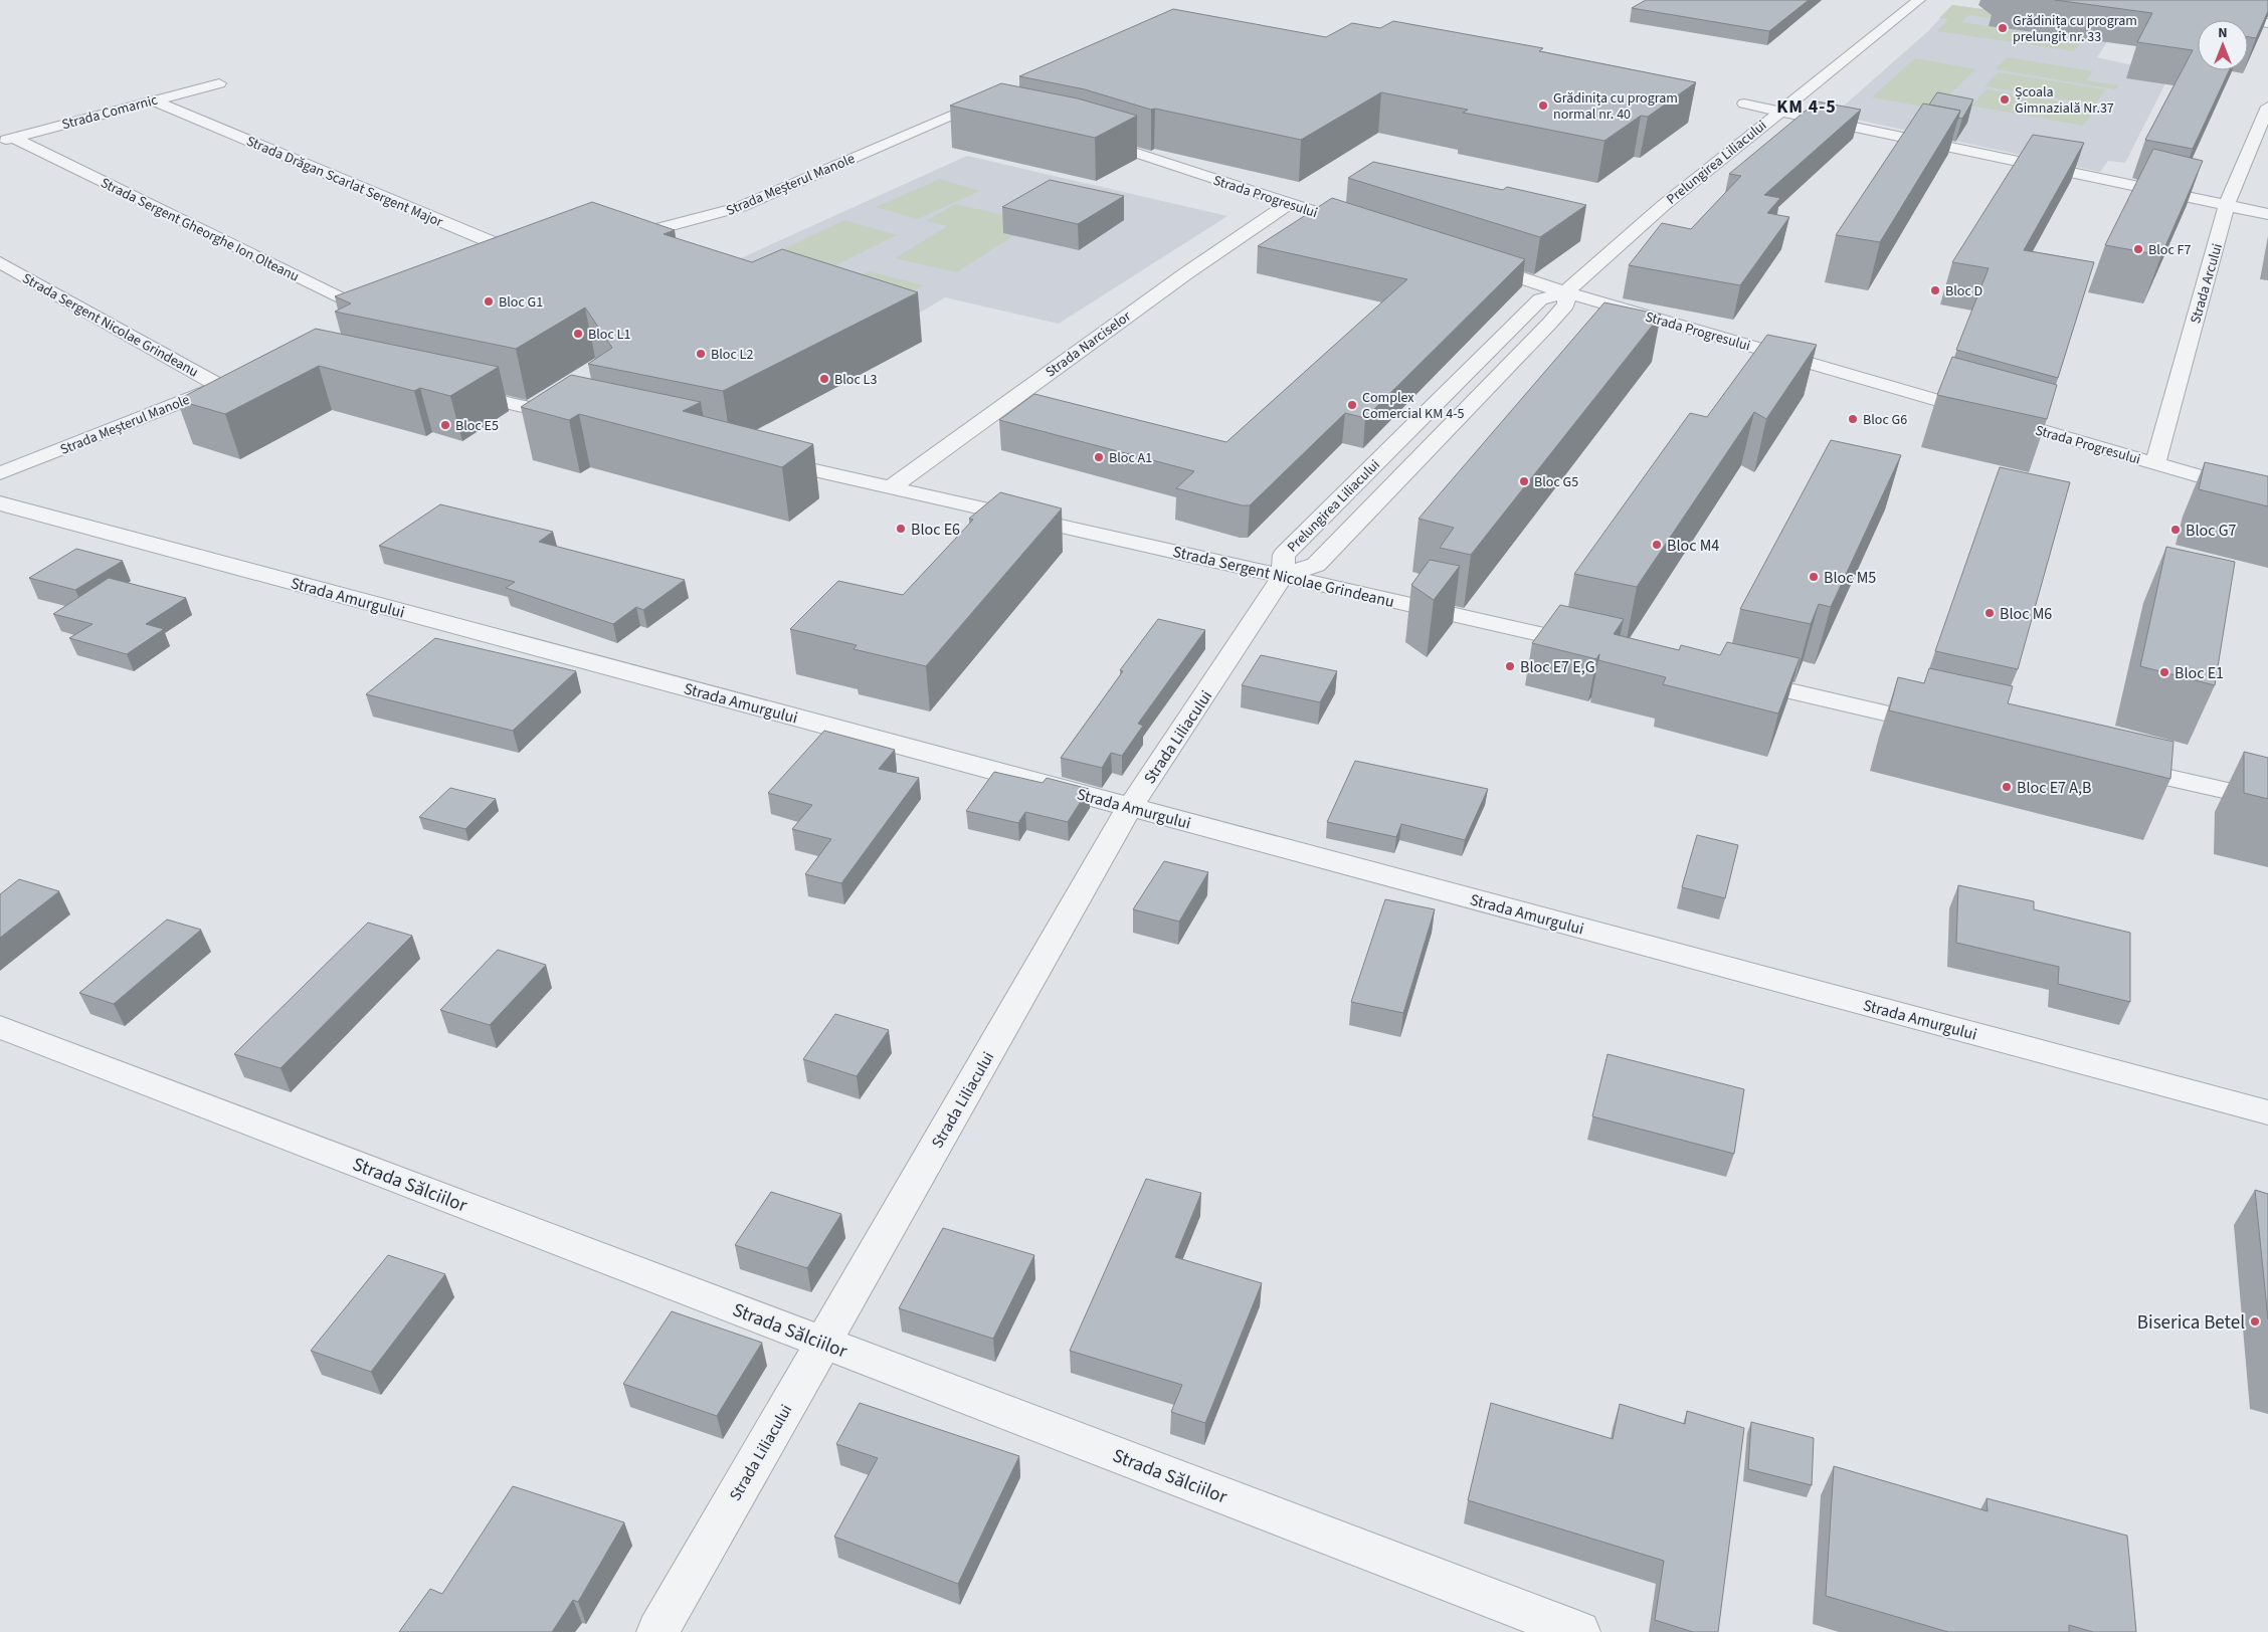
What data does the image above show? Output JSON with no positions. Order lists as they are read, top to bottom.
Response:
{
  "streets": {
    "street": [
      "Strada Comarnic",
      "Prelungirea Liliacului",
      "Strada Drăgan Scarlat Sergent Major",
      "Strada Meșterul Manole",
      "Strada Progresului",
      "Strada Sergent Gheorghe Ion Olteanu",
      "Strada Arcului",
      "Strada Sergent Nicolae Grindeanu",
      "Strada Narciselor",
      "Strada Amurgului",
      "Strada Liliacului",
      "Strada Sălciilor"
    ]
  },
  "crossings": [
    ["Strada Comarnic", "Strada Drăgan Scarlat Sergent Major"],
    ["Strada Comarnic", "Strada Sergent Gheorghe Ion Olteanu"],
    ["Prelungirea Liliacului", "Strada Progresului"],
    ["Prelungirea Liliacului", "Strada Sergent Nicolae Grindeanu"],
    ["Prelungirea Liliacului", "Strada Liliacului"],
    ["Strada Meșterul Manole", "Strada Sergent Nicolae Grindeanu"],
    ["Strada Progresului", "Strada Arcului"],
    ["Strada Progresului", "Strada Narciselor"],
    ["Strada Sergent Nicolae Grindeanu", "Strada Narciselor"],
    ["Strada Sergent Nicolae Grindeanu", "Strada Liliacului"],
    ["Strada Amurgului", "Strada Liliacului"],
    ["Strada Liliacului", "Strada Sălciilor"]
  ],
  "districts": ["KM 4-5"],
  "places": [
    "Grădinița cu program prelungit nr. 33",
    "Școala Gimnazială Nr.37",
    "Grădinița cu program normal nr. 40",
    "Bloc F7",
    "Bloc D",
    "Bloc G1",
    "Bloc L1",
    "Bloc L2",
    "Bloc L3",
    "Complex Comercial KM 4-5",
    "Bloc G6",
    "Bloc E5",
    "Bloc A1",
    "Bloc G5",
    "Bloc E6",
    "Bloc G7",
    "Bloc M4",
    "Bloc M5",
    "Bloc M6",
    "Bloc E7 E,G",
    "Bloc E1",
    "Bloc E7 A,B",
    "Biserica Betel"
  ],
  "north": "top"
}
